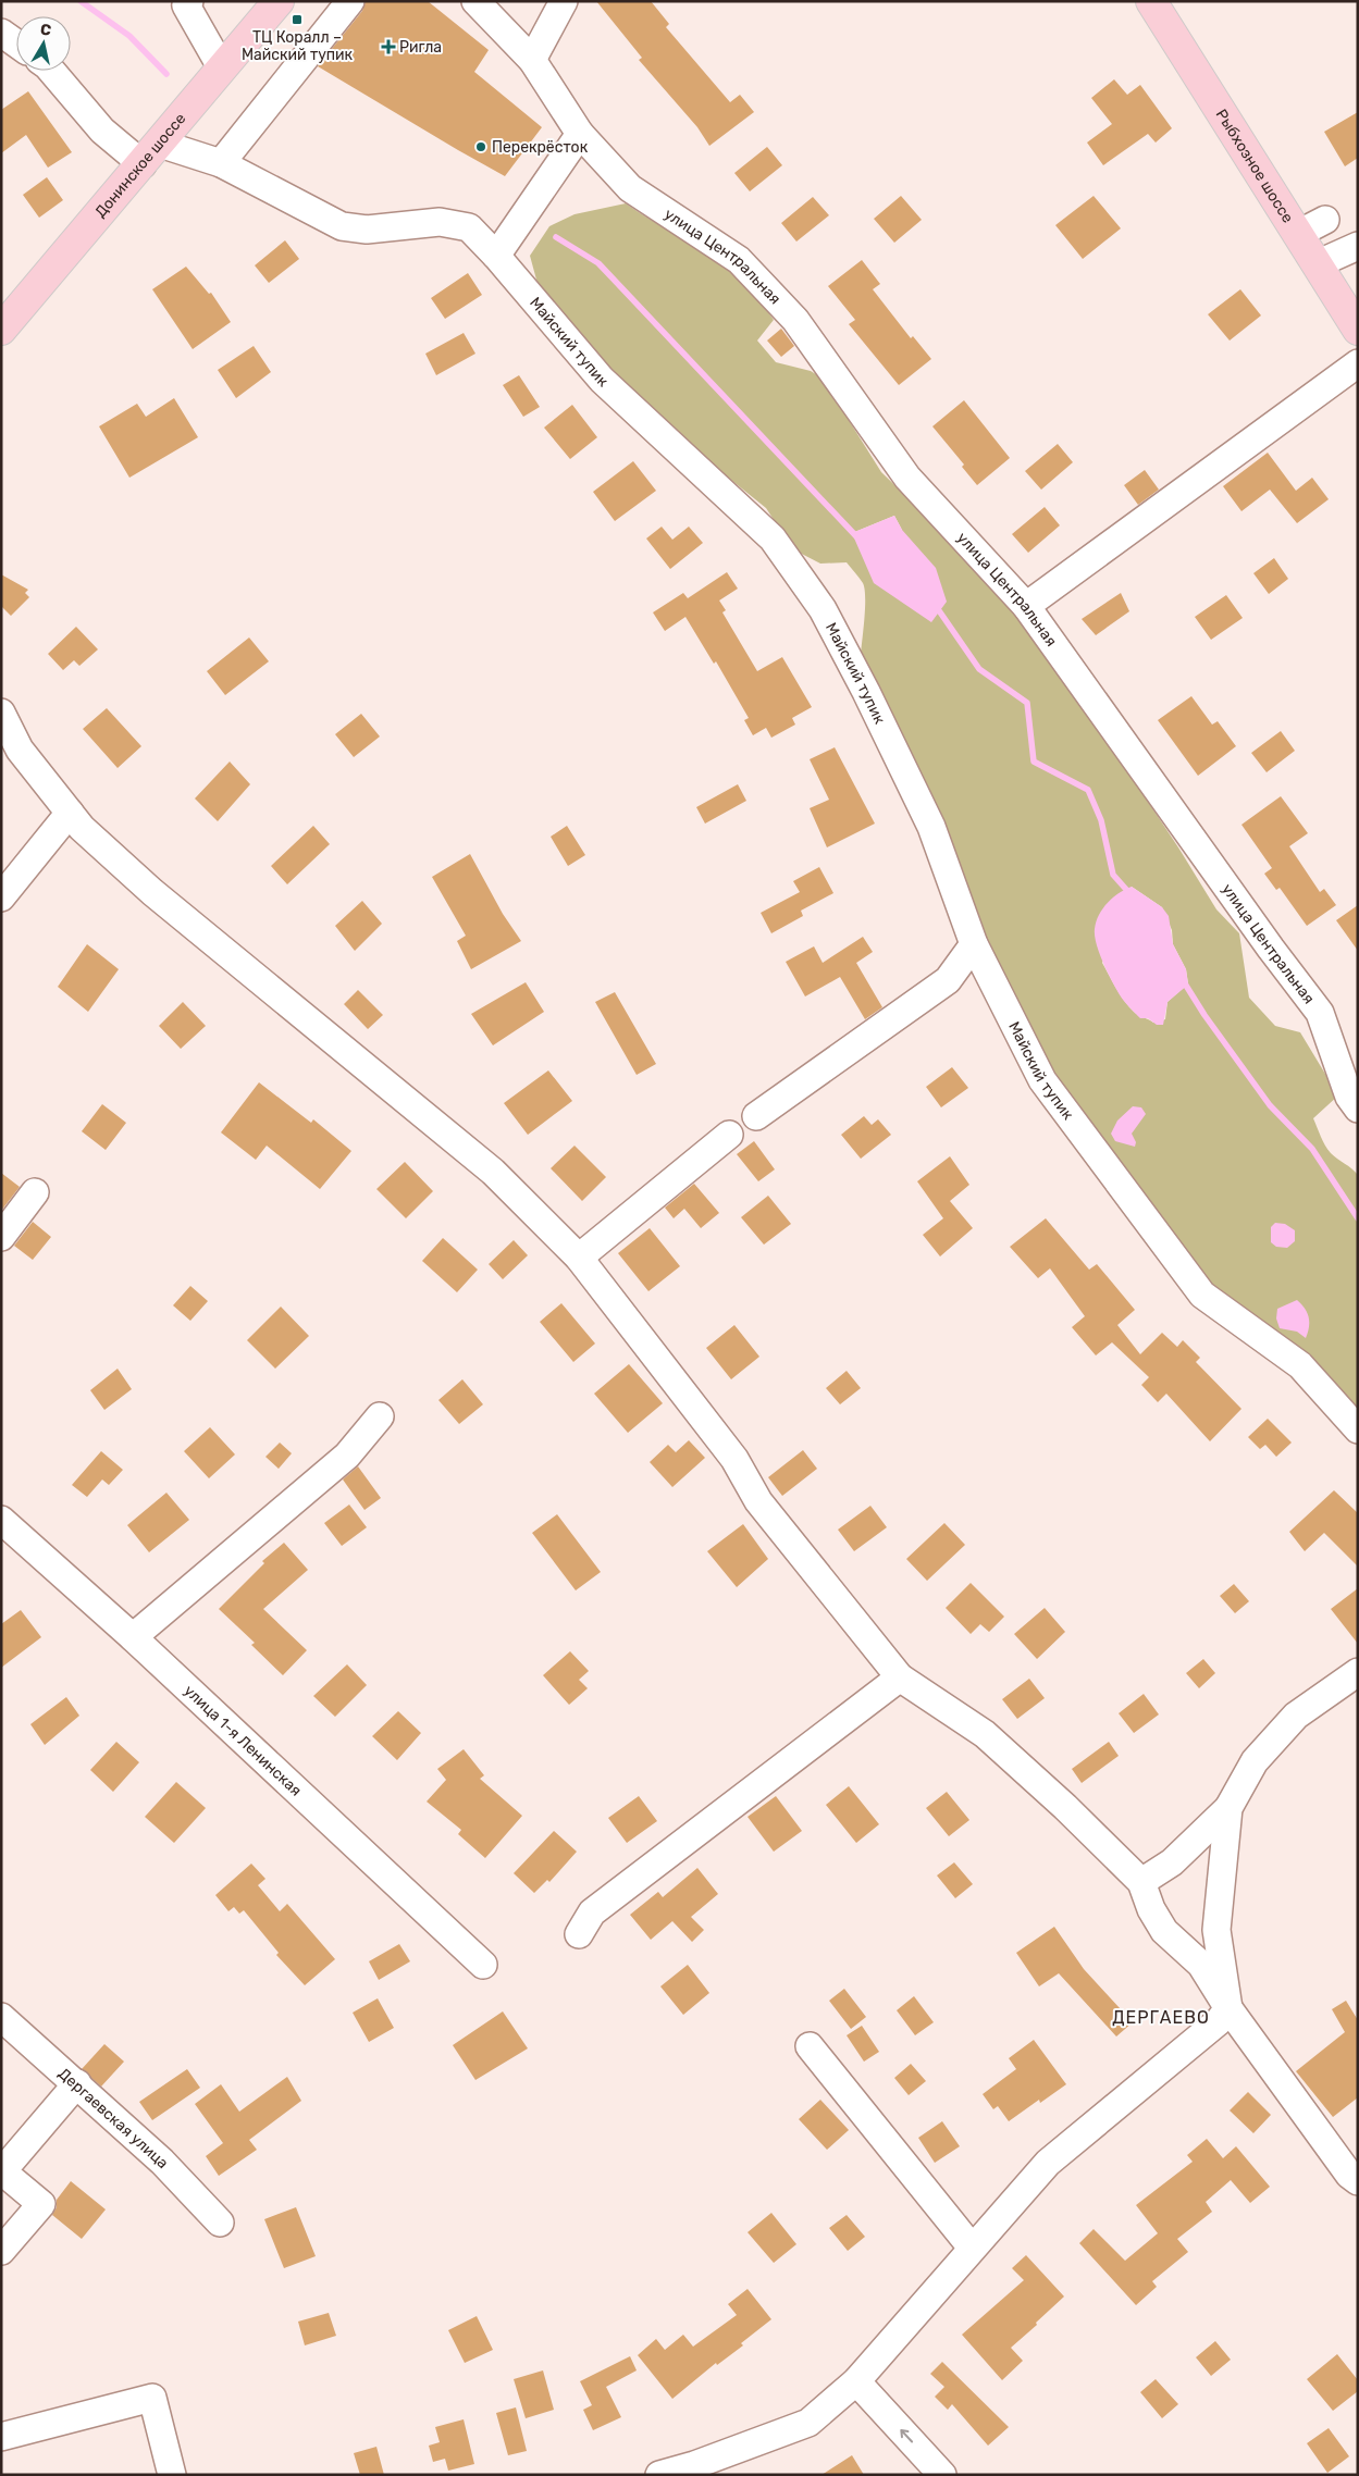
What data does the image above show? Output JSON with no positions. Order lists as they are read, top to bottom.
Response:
{
  "streets": {
    "main road": ["Рыбхозное шоссе", "Донинское шоссе"],
    "street": [
      "улица Центральная",
      "Майский тупик",
      "улица 1-я Ленинская",
      "Дергаевская улица"
    ]
  },
  "crossings": [
    ["Донинское шоссе", "Майский тупик"]
  ],
  "districts": ["ДЕРГАЕВО"],
  "places": {
    "transit": ["ТЦ Коралл – Майский тупик"],
    "health": ["Ригла"],
    "other": ["Перекрёсток"]
  },
  "north": "top"
}
